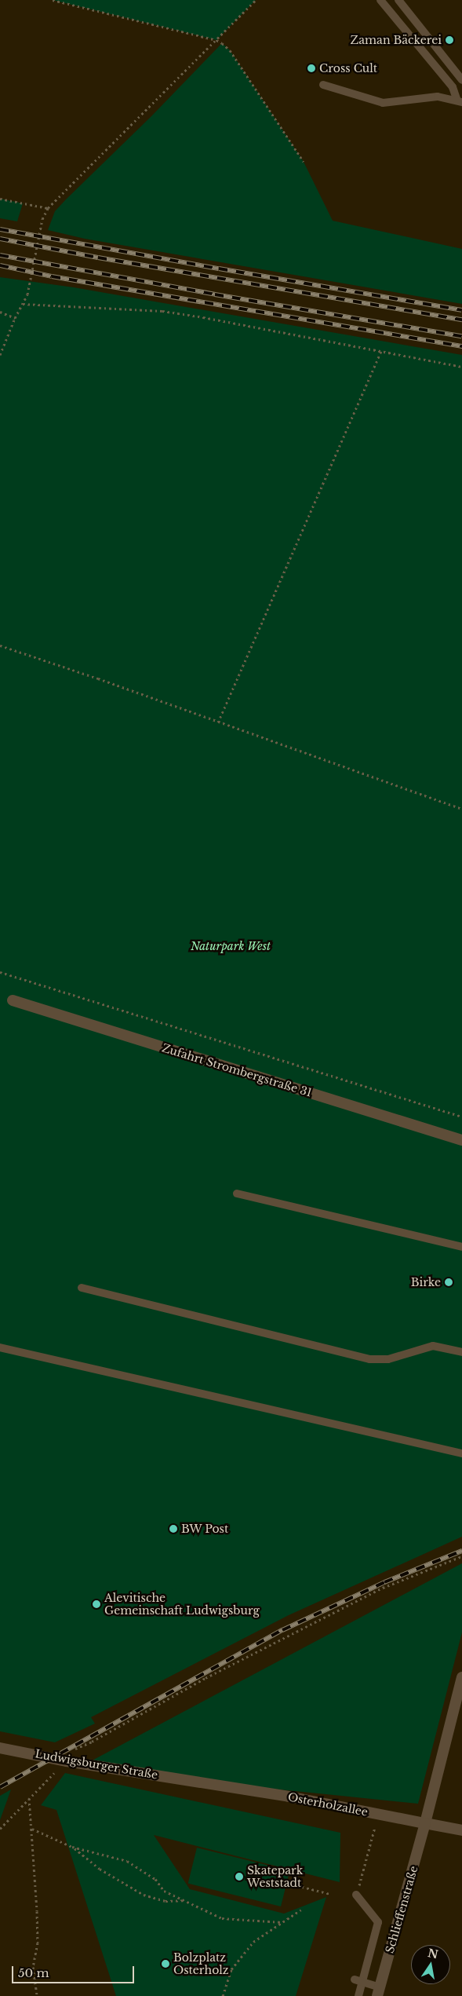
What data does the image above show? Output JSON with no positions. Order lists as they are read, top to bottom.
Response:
{
  "streets": {
    "street": [
      "Zufahrt Strombergstraße 31",
      "Ludwigsburger Straße",
      "Osterholzallee",
      "Schlieffenstraße"
    ]
  },
  "crossings": [
    ["Ludwigsburger Straße", "Osterholzallee"],
    ["Osterholzallee", "Schlieffenstraße"]
  ],
  "parks": ["Naturpark West"],
  "places": [
    "Zaman Bäckerei",
    "Cross Cult",
    "Birke",
    "BW Post",
    "Alevitische Gemeinschaft Ludwigsburg",
    "Skatepark Weststadt",
    "Bolzplatz Osterholz"
  ],
  "scale_bar": "50 m",
  "north": "top"
}
